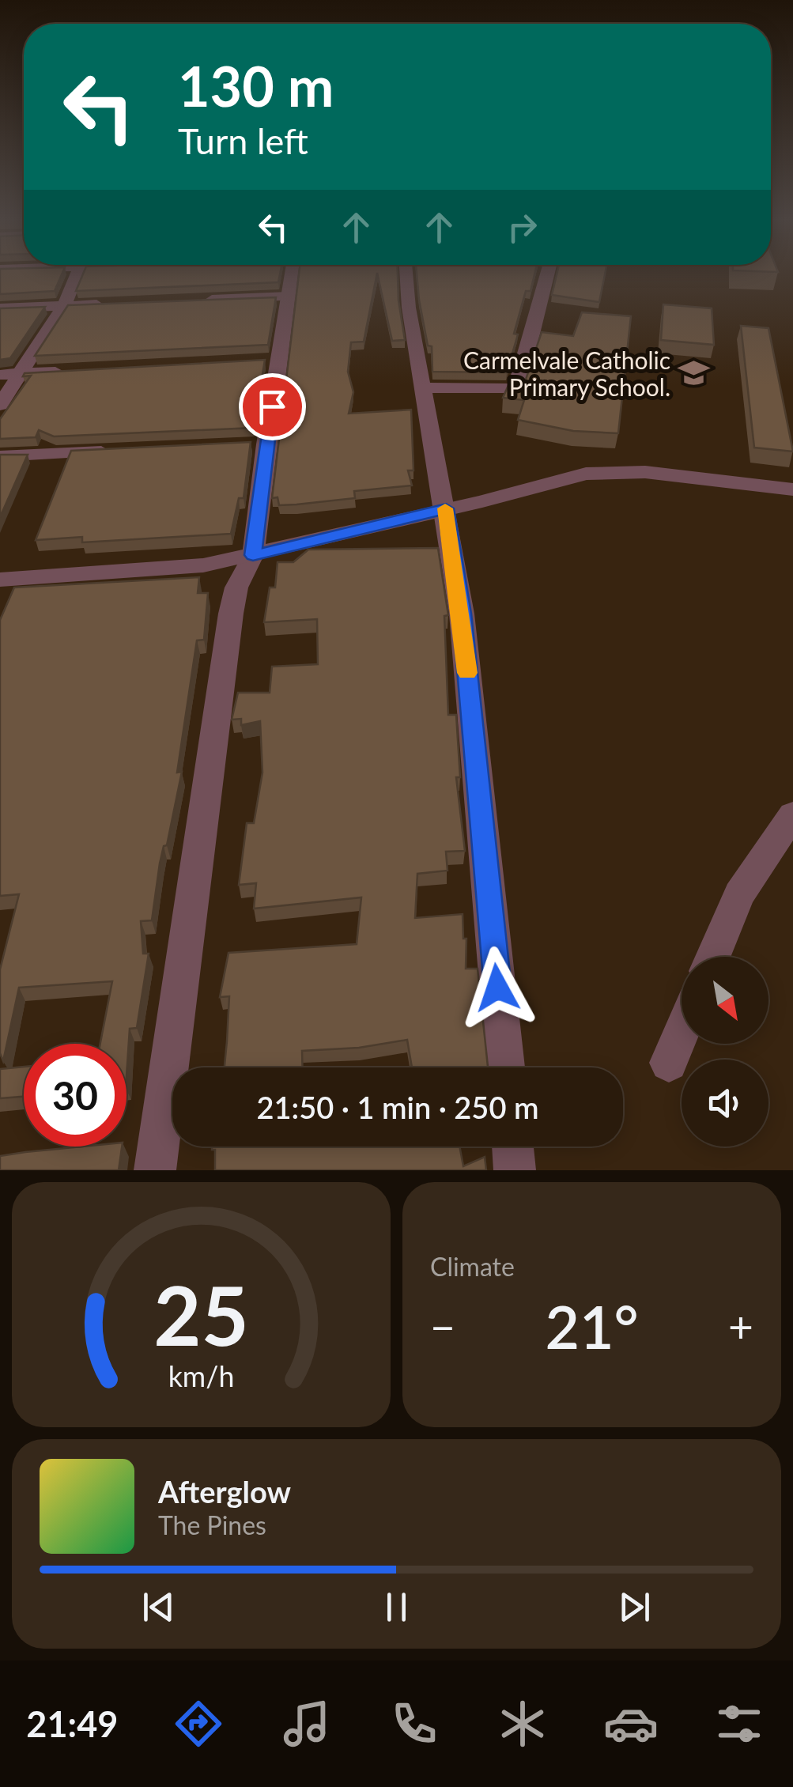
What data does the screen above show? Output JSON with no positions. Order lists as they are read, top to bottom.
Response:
{
  "places": {
    "school or university": ["Carmelvale Catholic Primary School."]
  },
  "north": "bottom right",
  "page": {
    "turn": ["130 m", "Turn left"],
    "limit": "30",
    "trip": "21:50 · 1 min · 250 m",
    "tile": "Climate",
    "heat": ["−", "21°", "+"],
    "song": ["Afterglow", "The Pines"],
    "tabs": "21:49",
    "gauge": ["25", "km/h"]
  }
}
